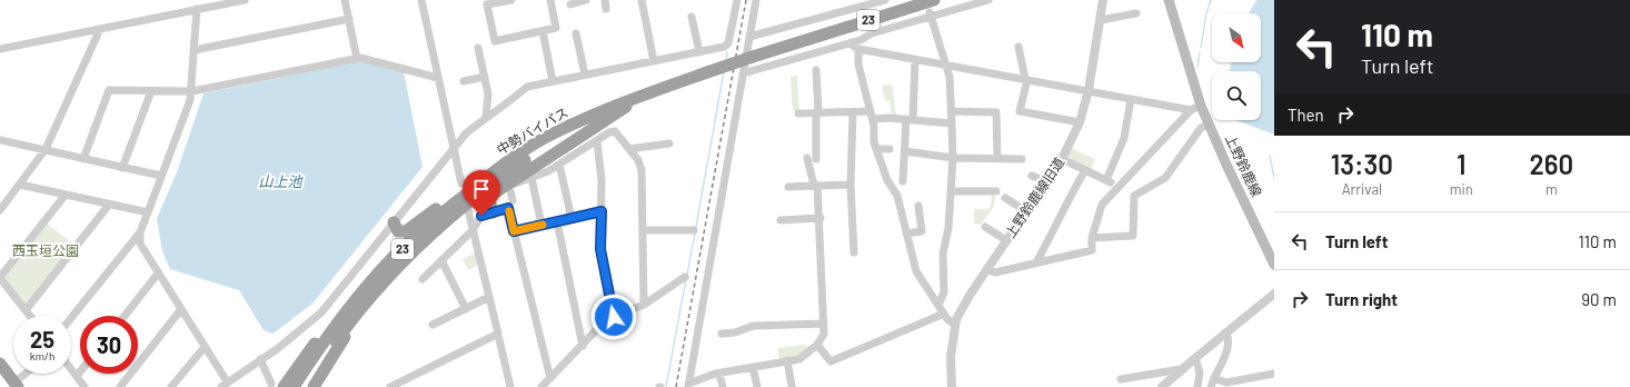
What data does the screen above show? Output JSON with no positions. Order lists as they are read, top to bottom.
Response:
{
  "streets": {
    "highway": ["23", "中勢バイパス"],
    "main road": ["上野鈴鹿線"],
    "street": ["上野鈴鹿線旧道"]
  },
  "water": ["山上池"],
  "parks": ["西玉垣公園"],
  "north": "bottom right",
  "page": {
    "turn": ["110 m", "Turn left"],
    "then": "Then",
    "eta": [
      "13:30",
      "Arrival",
      "1",
      "min",
      "260",
      "m"
    ],
    "list": [
      {
        "name": "Turn left",
        "value": "110 m"
      },
      {
        "name": "Turn right",
        "value": "90 m"
      }
    ],
    "speed": "25 km/h",
    "limit": "30"
  }
}
